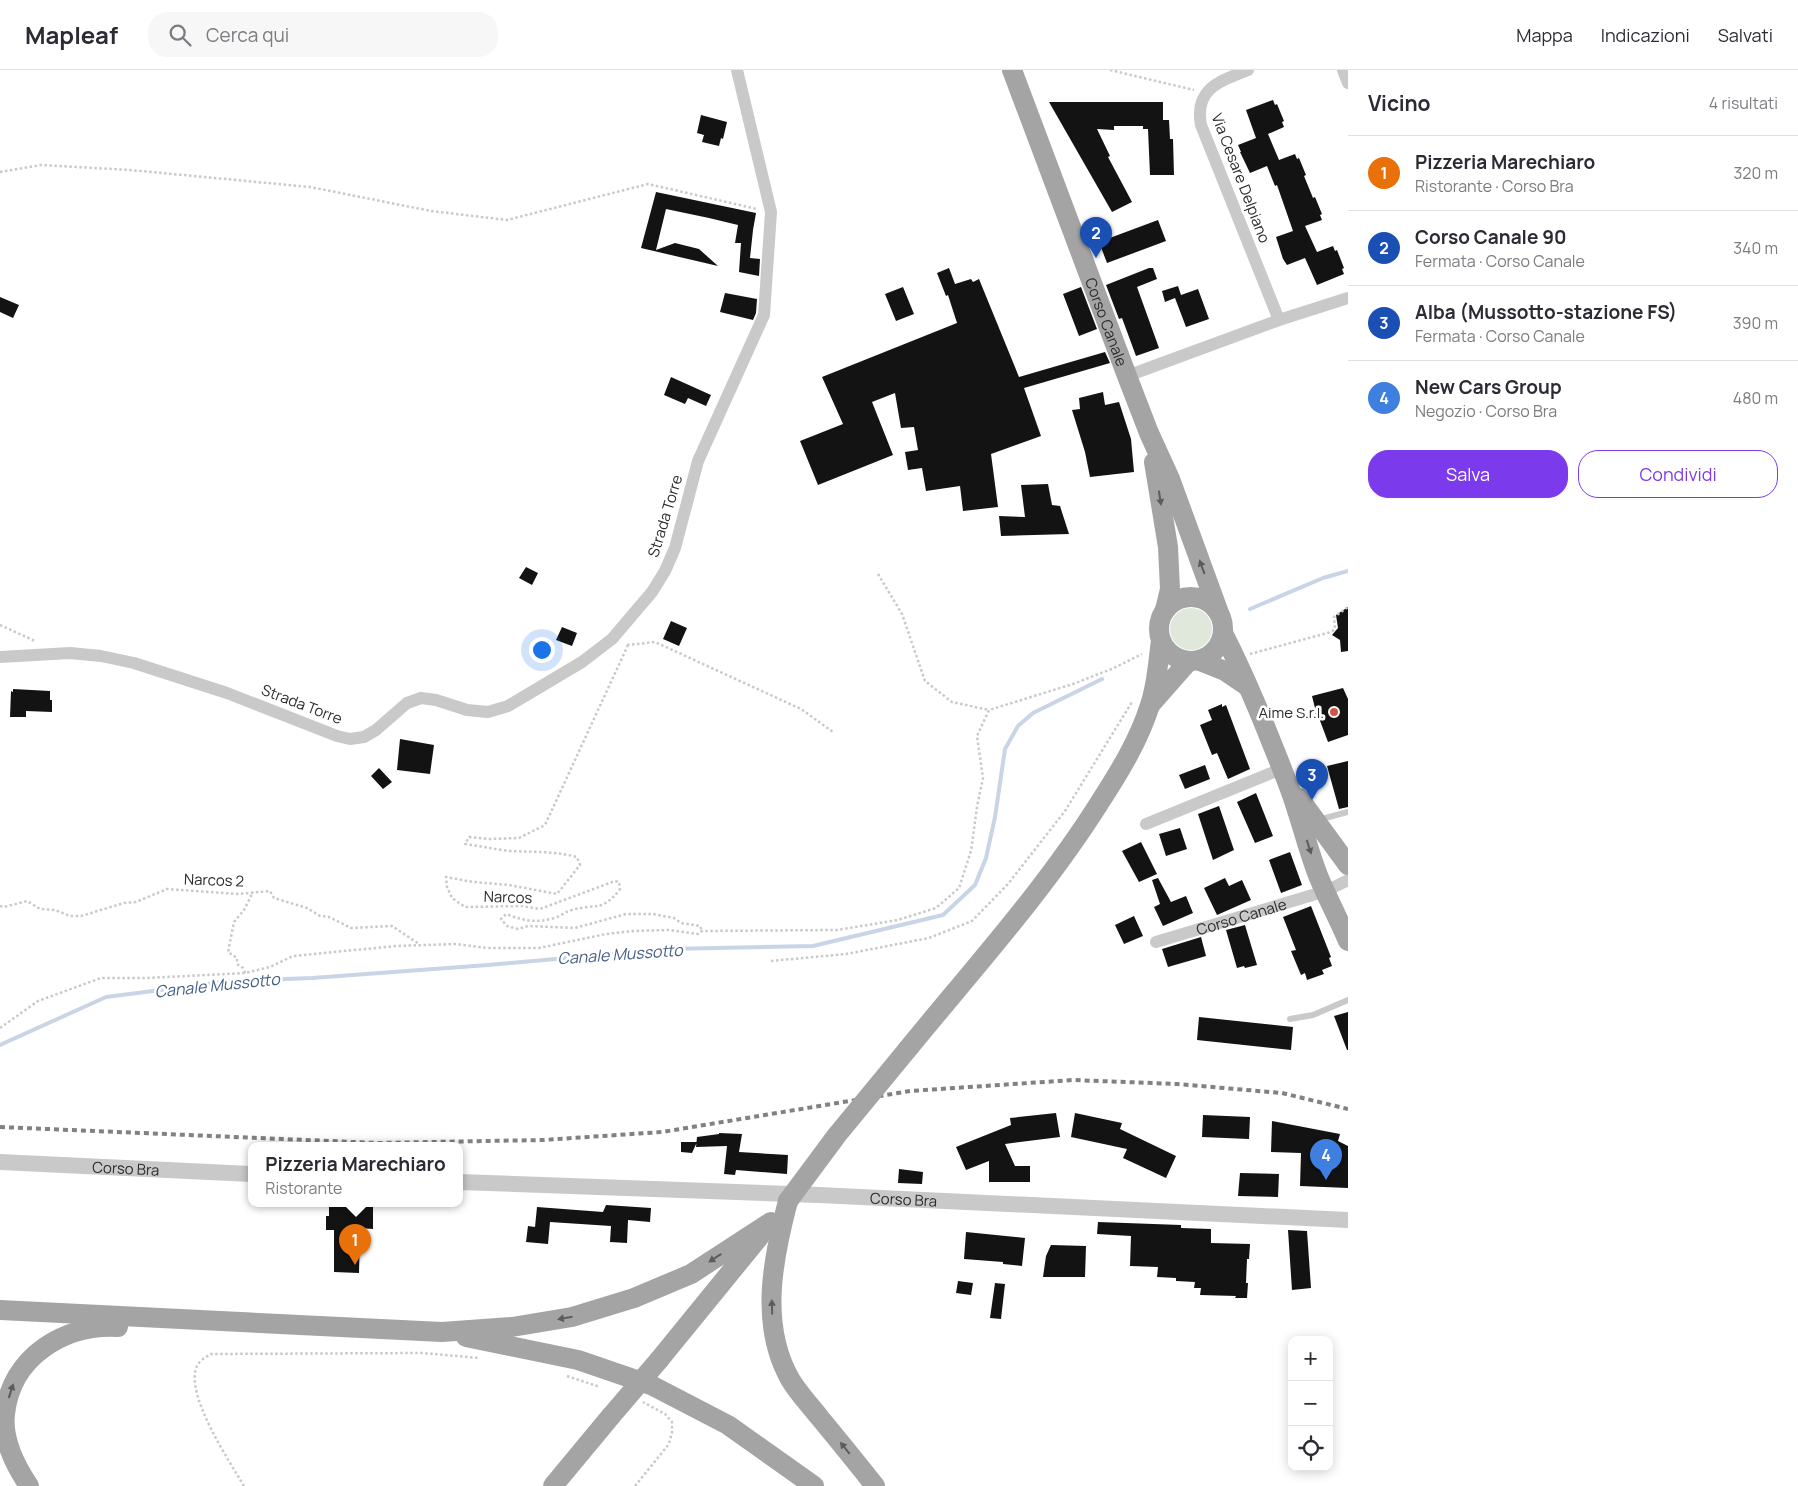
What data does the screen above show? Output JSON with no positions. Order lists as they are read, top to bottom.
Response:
{
  "streets": {
    "main road": ["Corso Canale"],
    "street": ["Via Cesare Delpiano", "Strada Torre", "Corso Bra"],
    "path": ["Narcos 2", "Narcos"]
  },
  "water": ["Canale Mussotto"],
  "places": ["Aime S.r.l."],
  "page": {
    "header": "Mapleaf",
    "search": "Cerca qui",
    "nav": ["Mappa", "Indicazioni", "Salvati"],
    "heading": ["Vicino", "4 risultati"],
    "list": [
      {
        "mark": "1",
        "name": "Pizzeria Marechiaro",
        "note": "Ristorante · Corso Bra",
        "value": "320 m"
      },
      {
        "mark": "2",
        "name": "Corso Canale 90",
        "note": "Fermata · Corso Canale",
        "value": "340 m"
      },
      {
        "mark": "3",
        "name": "Alba (Mussotto-stazione FS)",
        "note": "Fermata · Corso Canale",
        "value": "390 m"
      },
      {
        "mark": "4",
        "name": "New Cars Group",
        "note": "Negozio · Corso Bra",
        "value": "480 m"
      }
    ],
    "pins": [
      "2",
      "3",
      "4",
      "1"
    ],
    "buttons": ["Salva", "Condividi"],
    "popup": ["Pizzeria Marechiaro", "Ristorante"],
    "map_buttons": ["+", "−"]
  }
}
